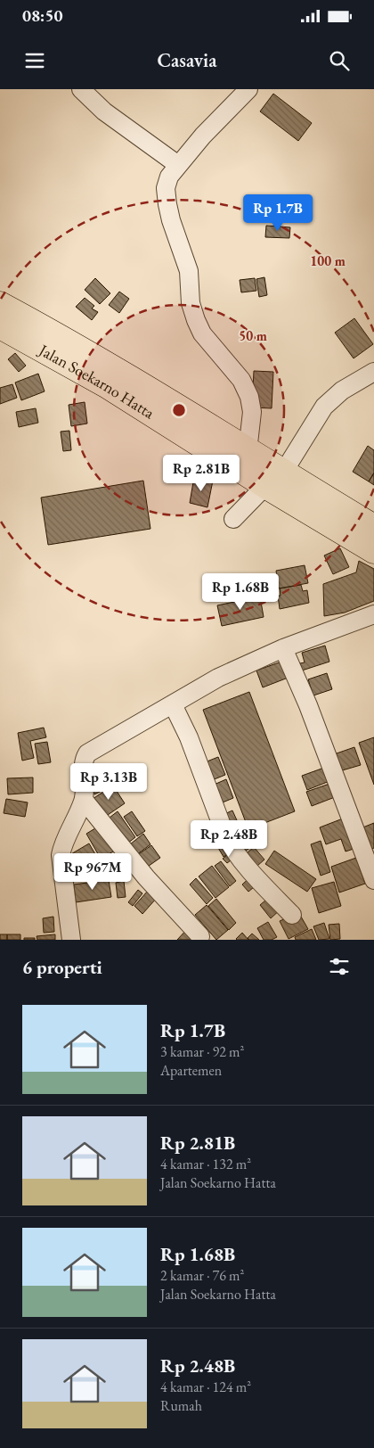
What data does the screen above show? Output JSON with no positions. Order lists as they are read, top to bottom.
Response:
{
  "streets": {
    "highway": ["Jalan Soekarno Hatta"]
  },
  "page": {
    "status": "08:50",
    "header": "Casavia",
    "price": [
      "Rp 1.7B",
      "Rp 2.81B",
      "Rp 1.68B",
      "Rp 3.13B",
      "Rp 2.48B",
      "Rp 967M"
    ],
    "heading": "6 properti",
    "list": [
      {
        "name": "Rp 1.7B",
        "note": "3 kamar · 92 m² · Apartemen"
      },
      {
        "name": "Rp 2.81B",
        "note": "4 kamar · 132 m² · Jalan Soekarno Hatta"
      },
      {
        "name": "Rp 1.68B",
        "note": "2 kamar · 76 m² · Jalan Soekarno Hatta"
      },
      {
        "name": "Rp 2.48B",
        "note": "4 kamar · 124 m² · Rumah"
      }
    ]
  },
  "rings": ["100 m", "50 m"]
}
